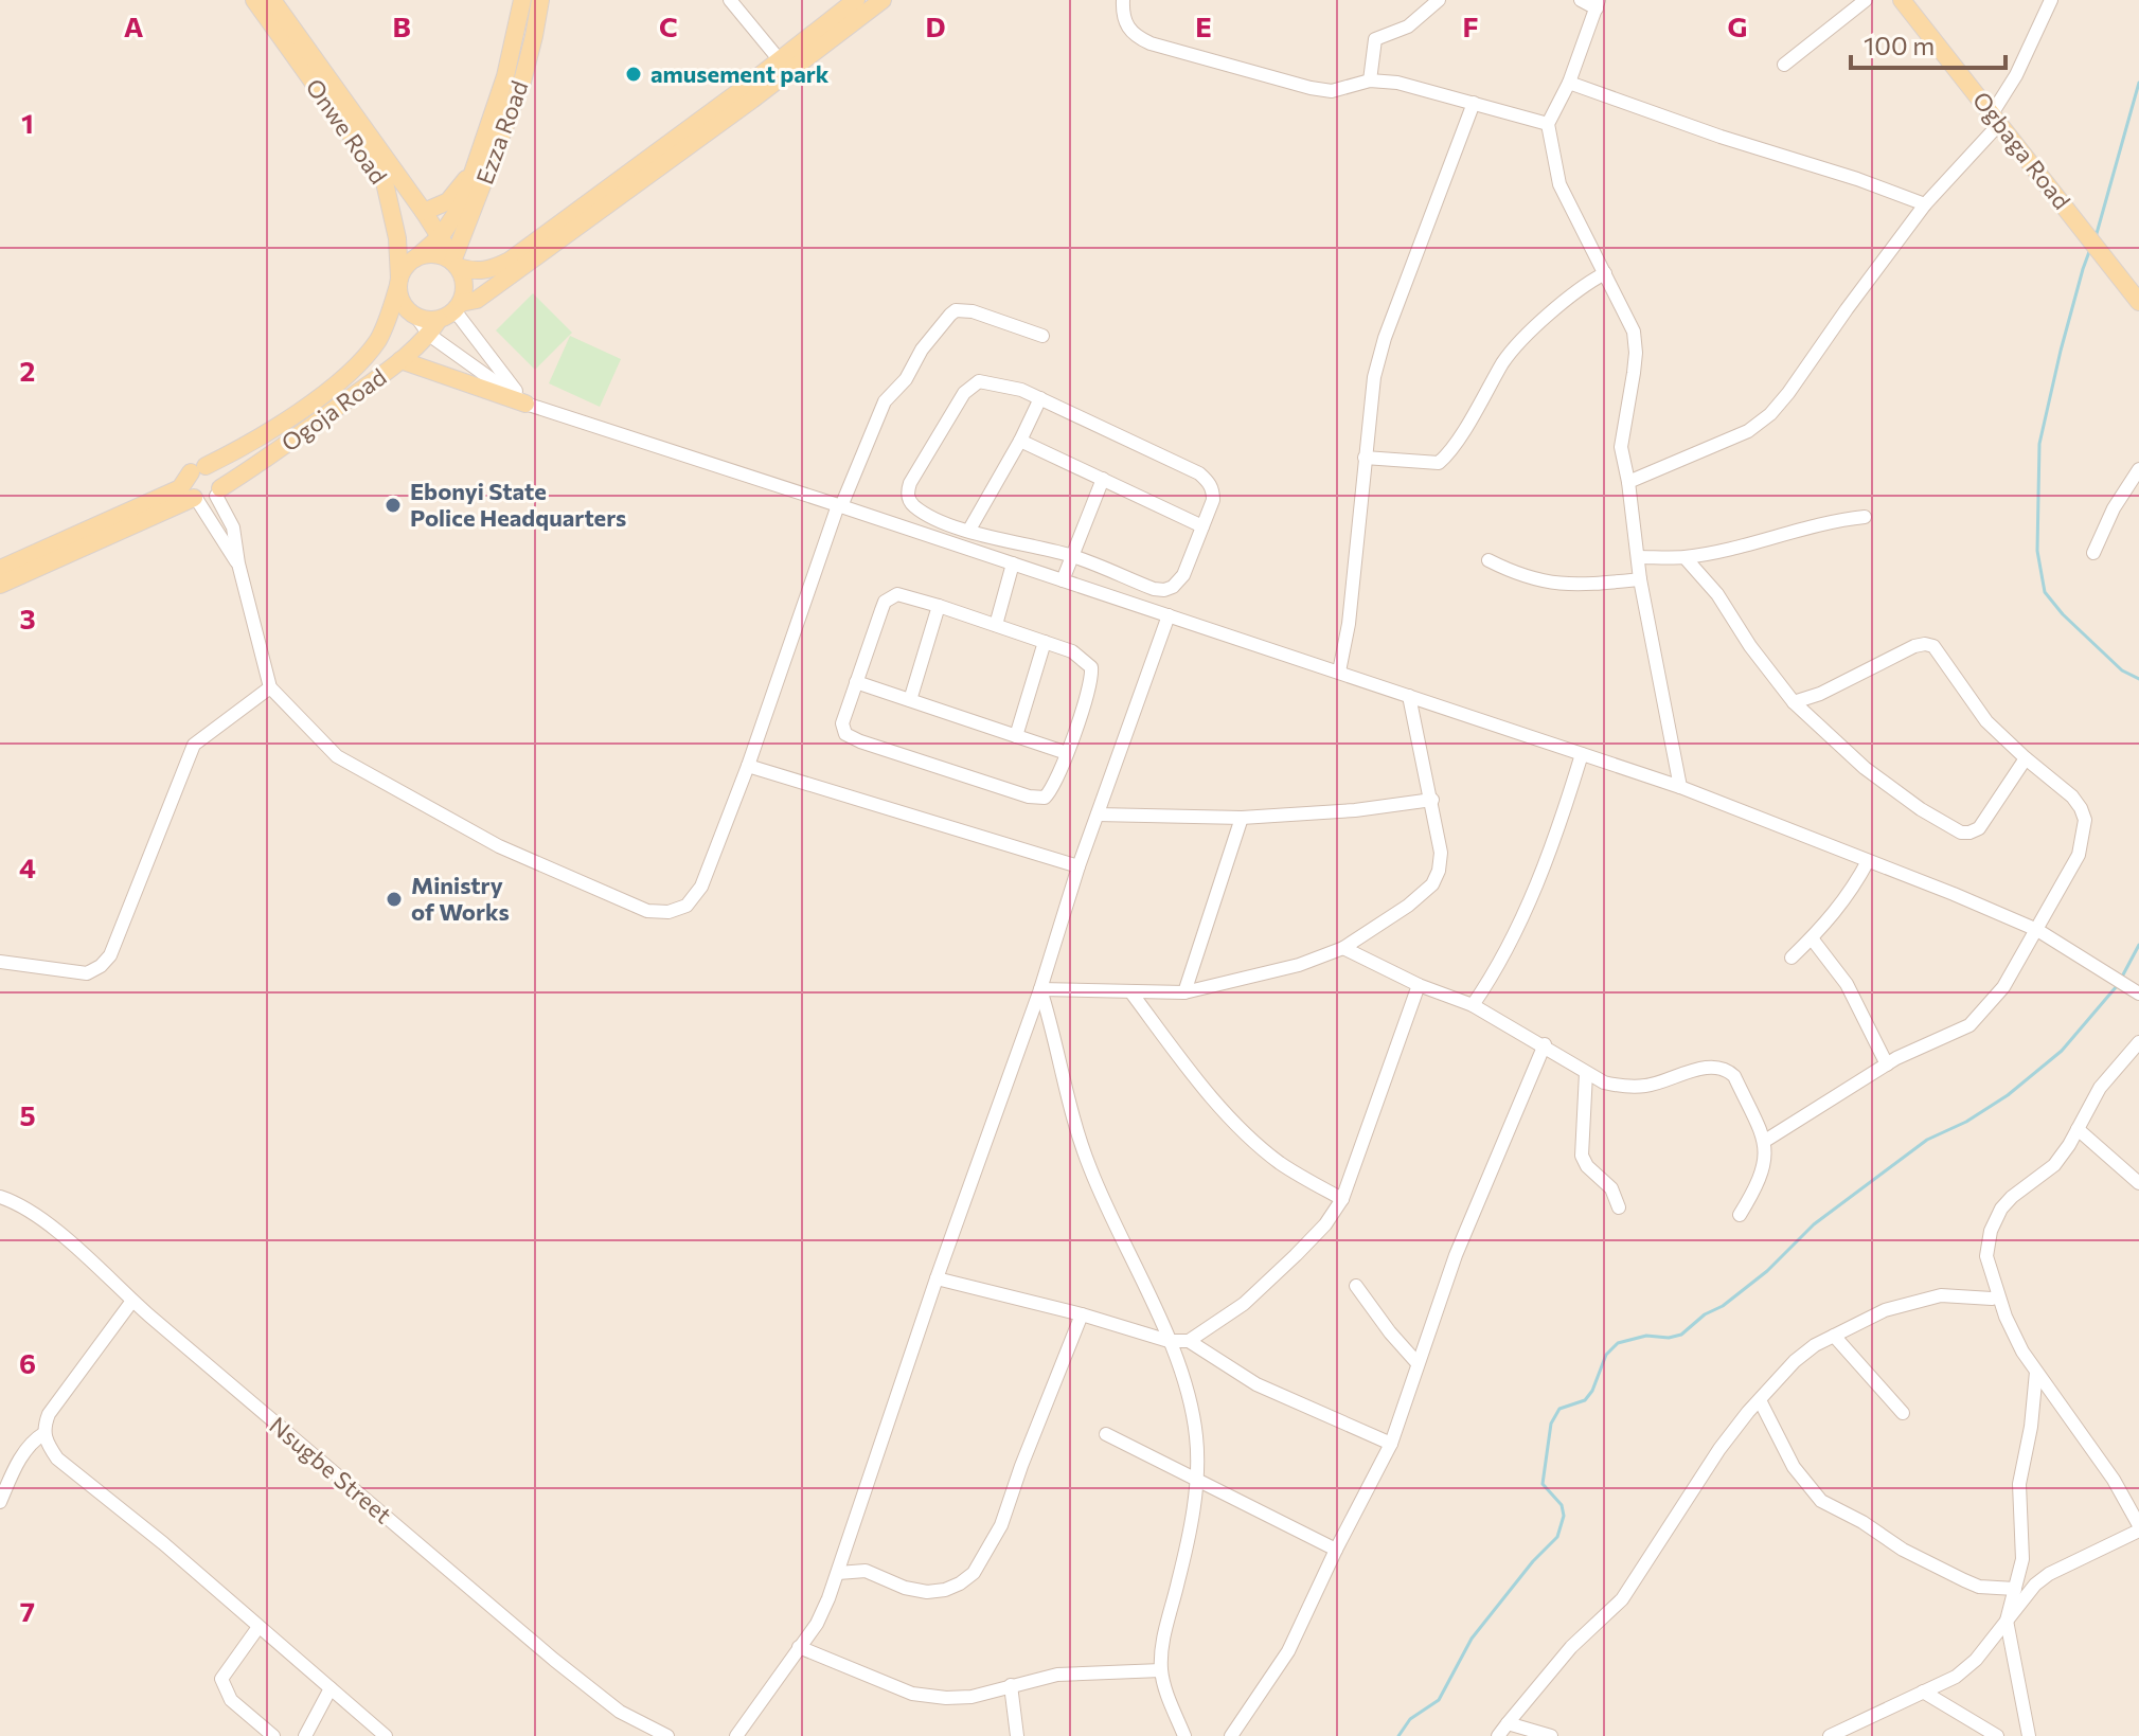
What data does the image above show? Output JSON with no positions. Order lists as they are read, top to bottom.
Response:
{
  "streets": {
    "main road": [
      "Onwe Road",
      "Ezza Road",
      "Ogbaga Road",
      "Ogoja Road"
    ],
    "street": ["Nsugbe Street"]
  },
  "crossings": [
    ["Onwe Road", "Ezza Road"],
    ["Onwe Road", "Ogoja Road"],
    ["Ezza Road", "Ogoja Road"]
  ],
  "places": ["amusement park", "Ebonyi State Police Headquarters", "Ministry of Works"],
  "scale_bar": "100 m",
  "grid": {
    "columns": [
      "A",
      "B",
      "C",
      "D",
      "E",
      "F",
      "G"
    ],
    "rows": [
      "1",
      "2",
      "3",
      "4",
      "5",
      "6",
      "7"
    ]
  }
}
